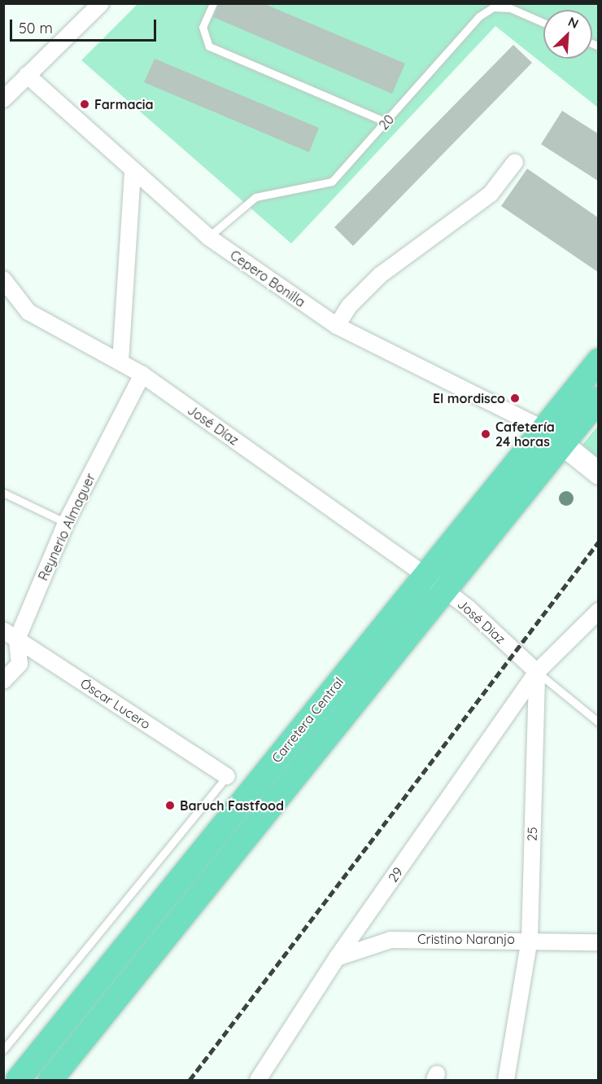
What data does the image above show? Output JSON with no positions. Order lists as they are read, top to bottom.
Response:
{
  "streets": {
    "main road": ["Carretera Central"],
    "street": [
      "Cepero Bonilla",
      "José Díaz",
      "Reynerio Almaguer",
      "José Diaz",
      "Óscar Lucero",
      "25",
      "29",
      "Cristino Naranjo"
    ],
    "lane": ["20"]
  },
  "crossings": [
    ["20", "Cepero Bonilla"],
    ["Cepero Bonilla", "Carretera Central"],
    ["José Díaz", "Reynerio Almaguer"],
    ["José Díaz", "José Diaz"],
    ["José Díaz", "Carretera Central"],
    ["Reynerio Almaguer", "Óscar Lucero"],
    ["José Diaz", "Carretera Central"],
    ["José Diaz", "25"],
    ["José Diaz", "29"],
    ["25", "29"],
    ["25", "Cristino Naranjo"],
    ["29", "Cristino Naranjo"]
  ],
  "places": [
    "Farmacia",
    "El mordisco",
    "Cafetería 24 horas",
    "Baruch Fastfood"
  ],
  "scale_bar": "50 m",
  "north": "top right"
}
